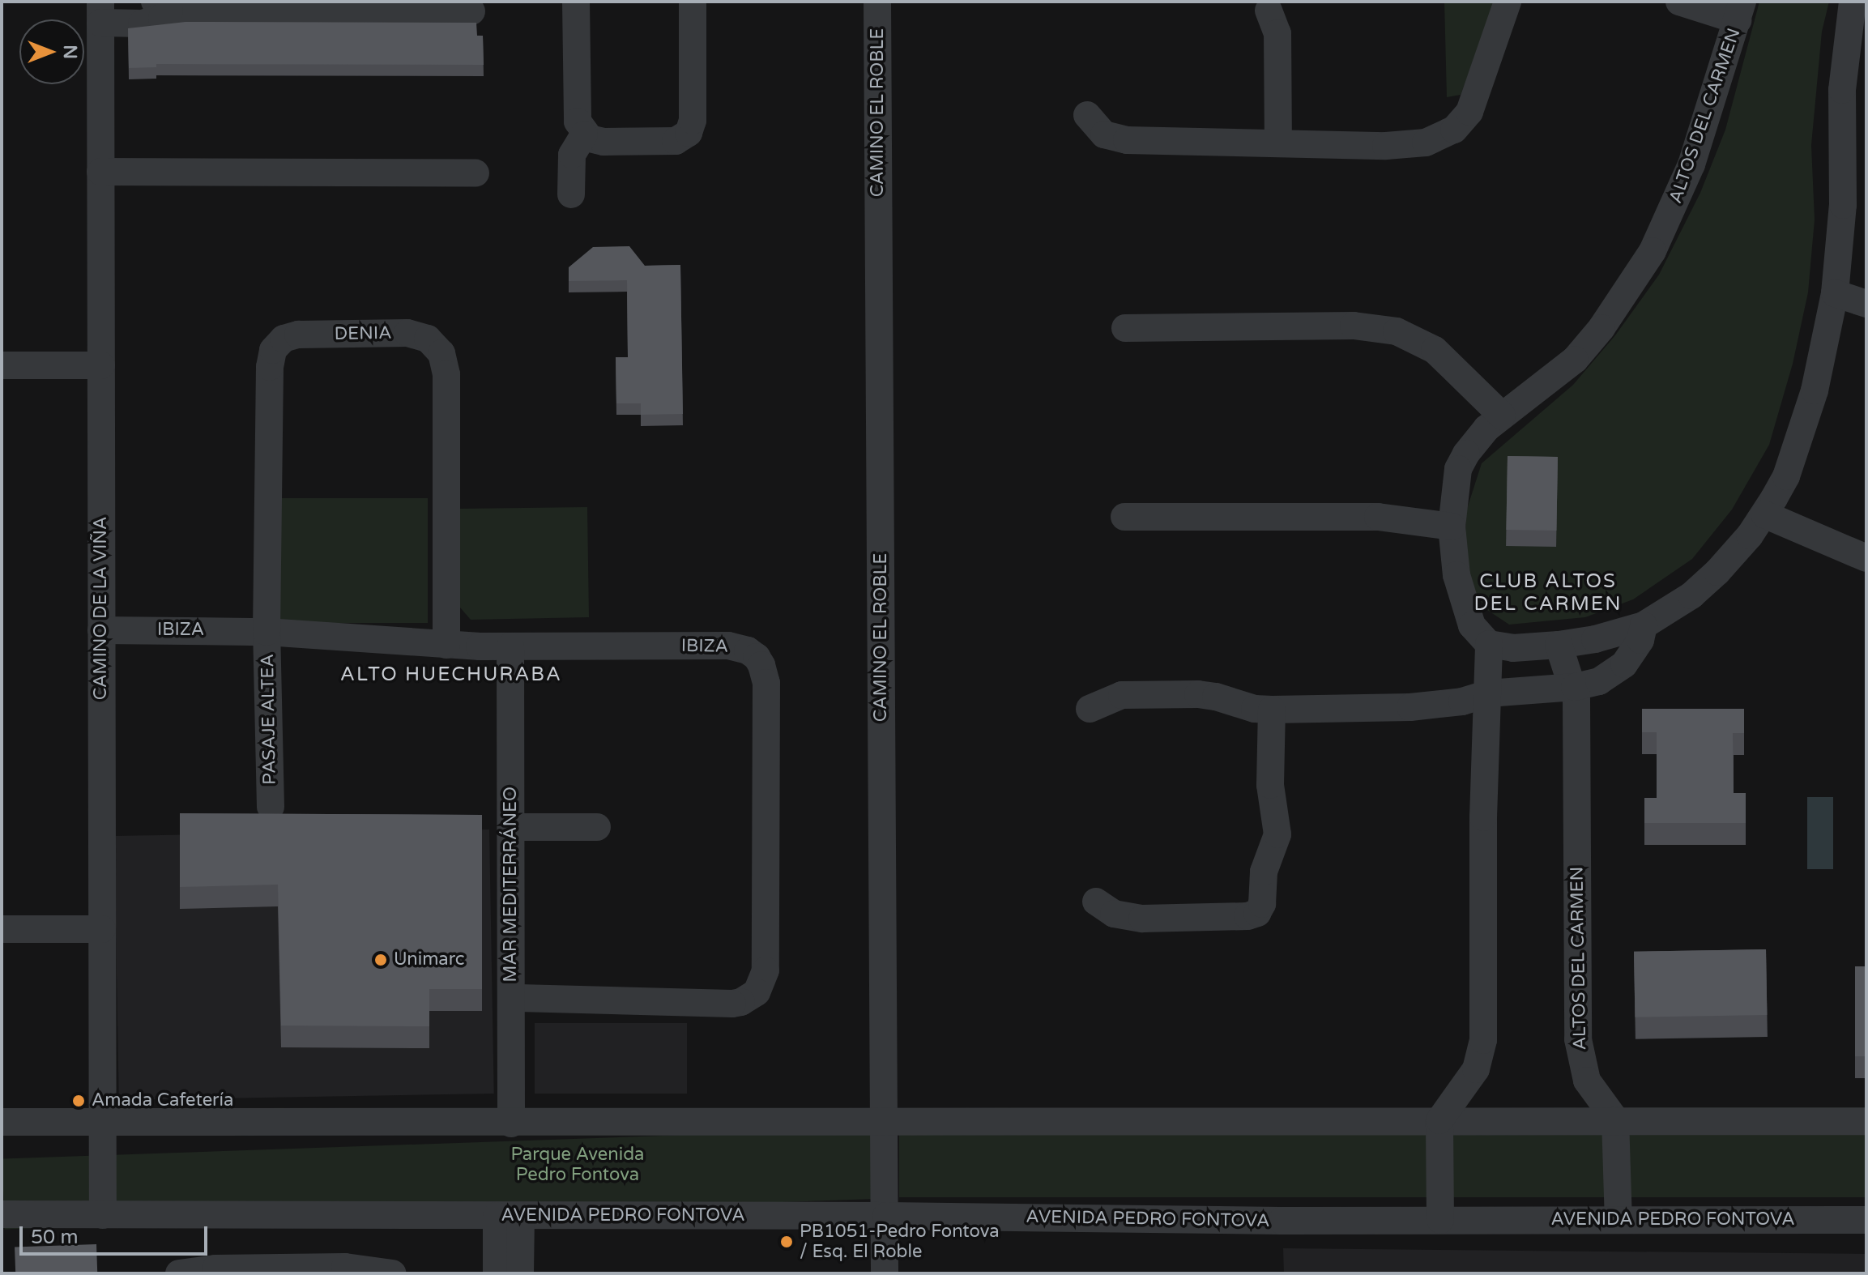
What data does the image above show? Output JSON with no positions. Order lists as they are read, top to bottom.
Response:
{
  "streets": {
    "street": [
      "CAMINO EL ROBLE",
      "ALTOS DEL CARMEN",
      "DENIA",
      "CAMINO DE LA VIÑA",
      "IBIZA",
      "PASAJE ALTEA",
      "MAR MEDITERRÁNEO",
      "AVENIDA PEDRO FONTOVA"
    ]
  },
  "crossings": [
    ["CAMINO EL ROBLE", "AVENIDA PEDRO FONTOVA"],
    ["DENIA", "IBIZA"],
    ["DENIA", "PASAJE ALTEA"],
    ["CAMINO DE LA VIÑA", "IBIZA"],
    ["CAMINO DE LA VIÑA", "AVENIDA PEDRO FONTOVA"],
    ["IBIZA", "PASAJE ALTEA"],
    ["IBIZA", "MAR MEDITERRÁNEO"]
  ],
  "districts": ["CLUB ALTOS DEL CARMEN", "ALTO HUECHURABA"],
  "parks": ["Parque Avenida Pedro Fontova"],
  "places": ["Unimarc", "Amada Cafetería", "PB1051-Pedro Fontova / Esq. El Roble"],
  "scale_bar": "50 m",
  "north": "right"
}
